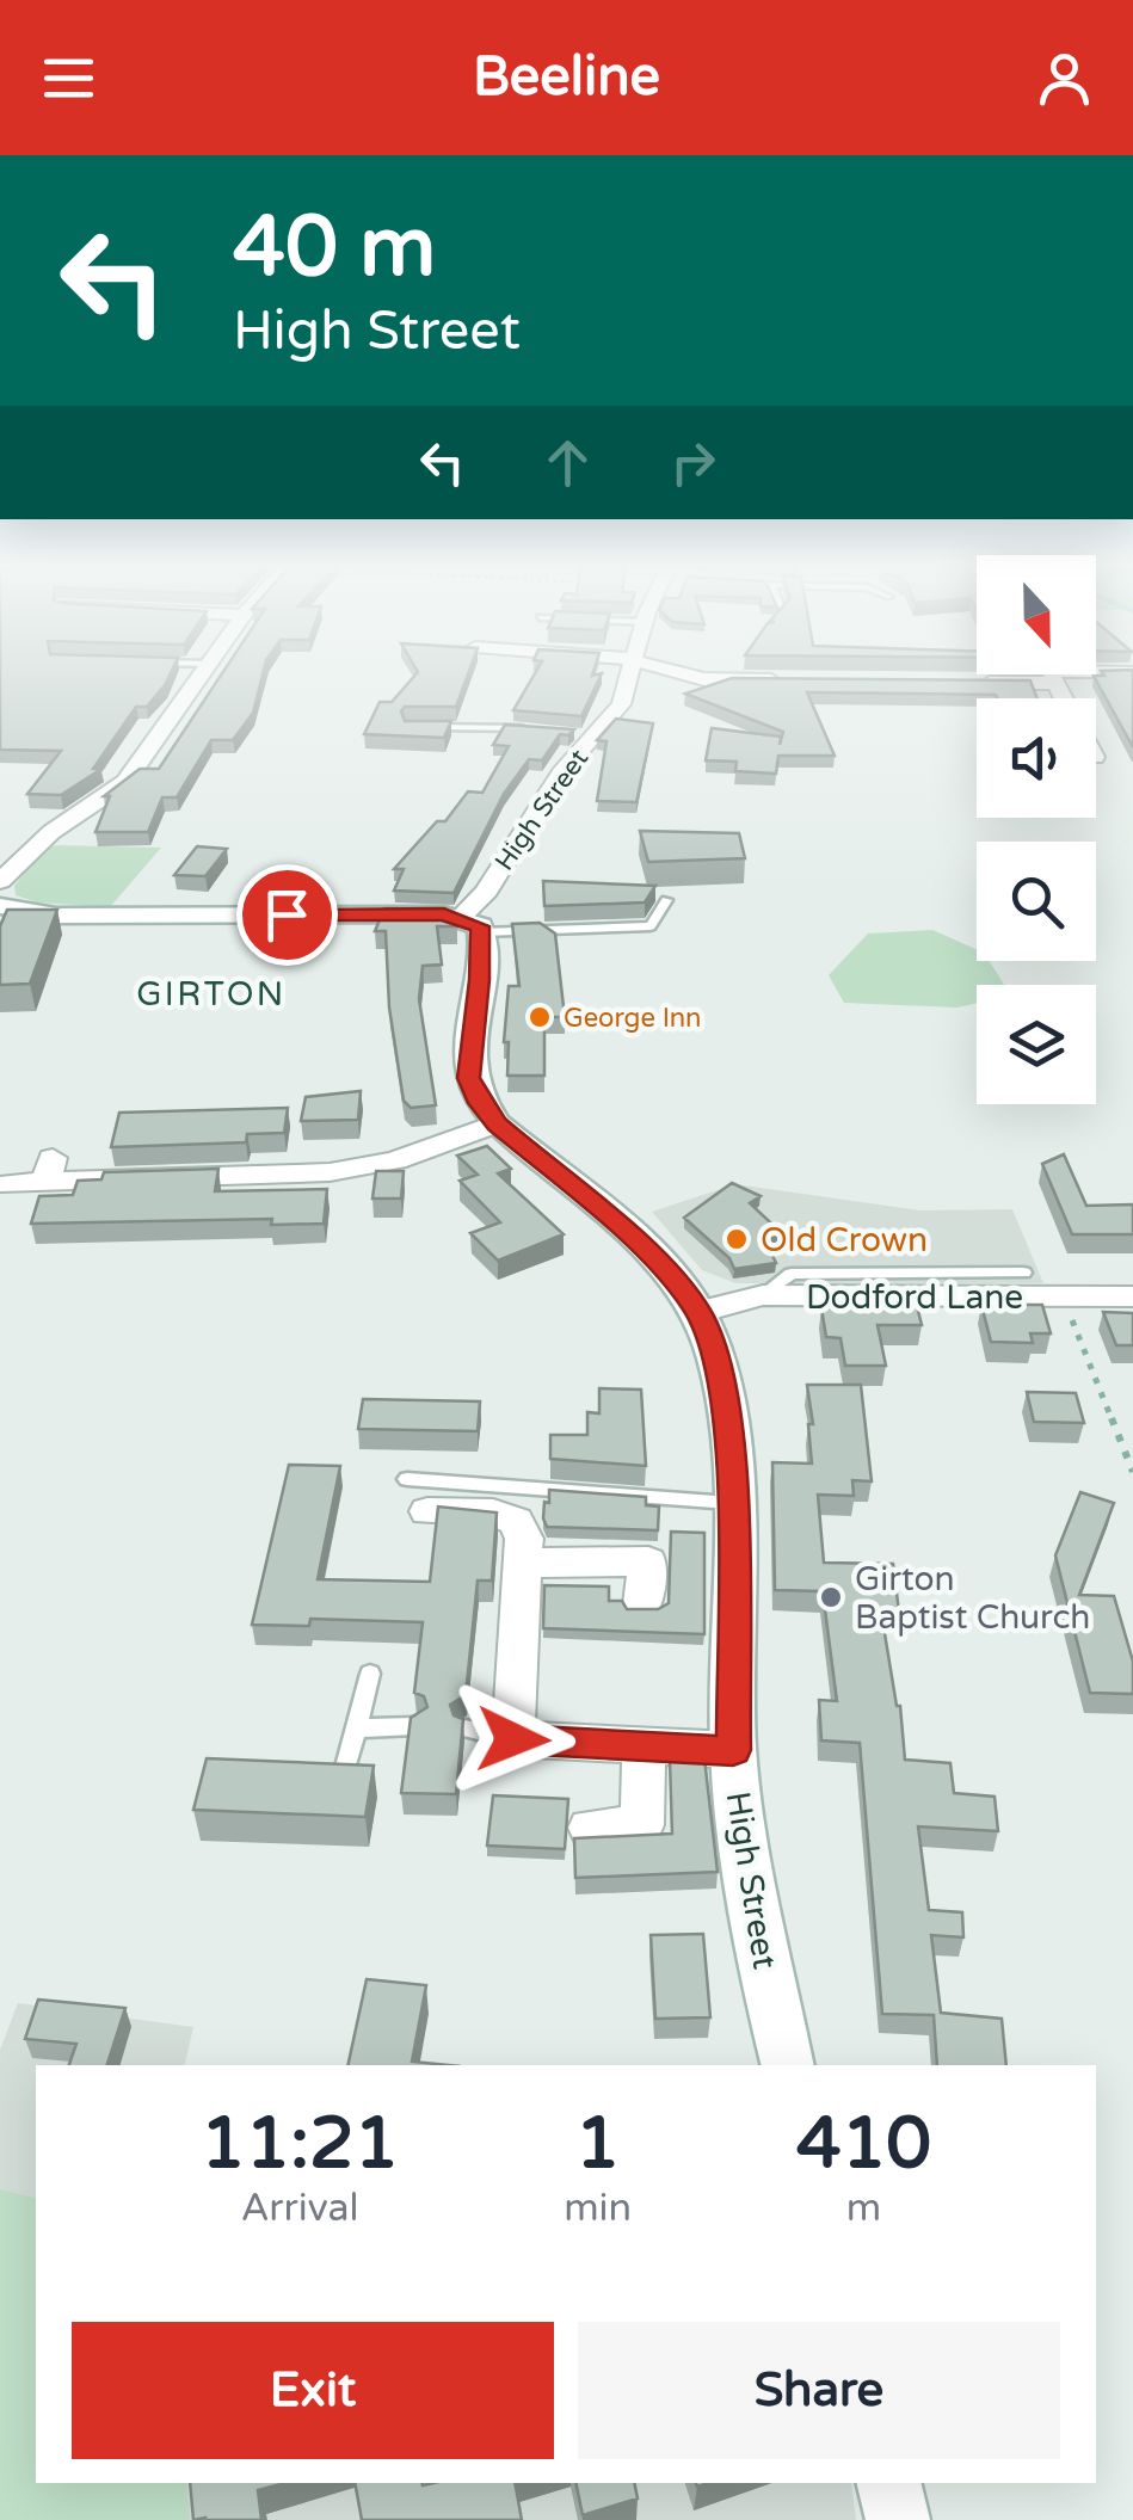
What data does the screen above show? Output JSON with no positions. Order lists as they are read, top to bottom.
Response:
{
  "streets": {
    "street": ["High Street", "Dodford Lane"]
  },
  "crossings": [
    ["High Street", "Dodford Lane"]
  ],
  "districts": ["GIRTON"],
  "places": ["George Inn", "Old Crown", "Girton Baptist Church"],
  "north": "bottom",
  "page": {
    "header": "Beeline",
    "turn": ["40 m", "High Street"],
    "eta": [
      "11:21",
      "Arrival",
      "1",
      "min",
      "410",
      "m"
    ],
    "buttons": ["Exit", "Share"]
  }
}
